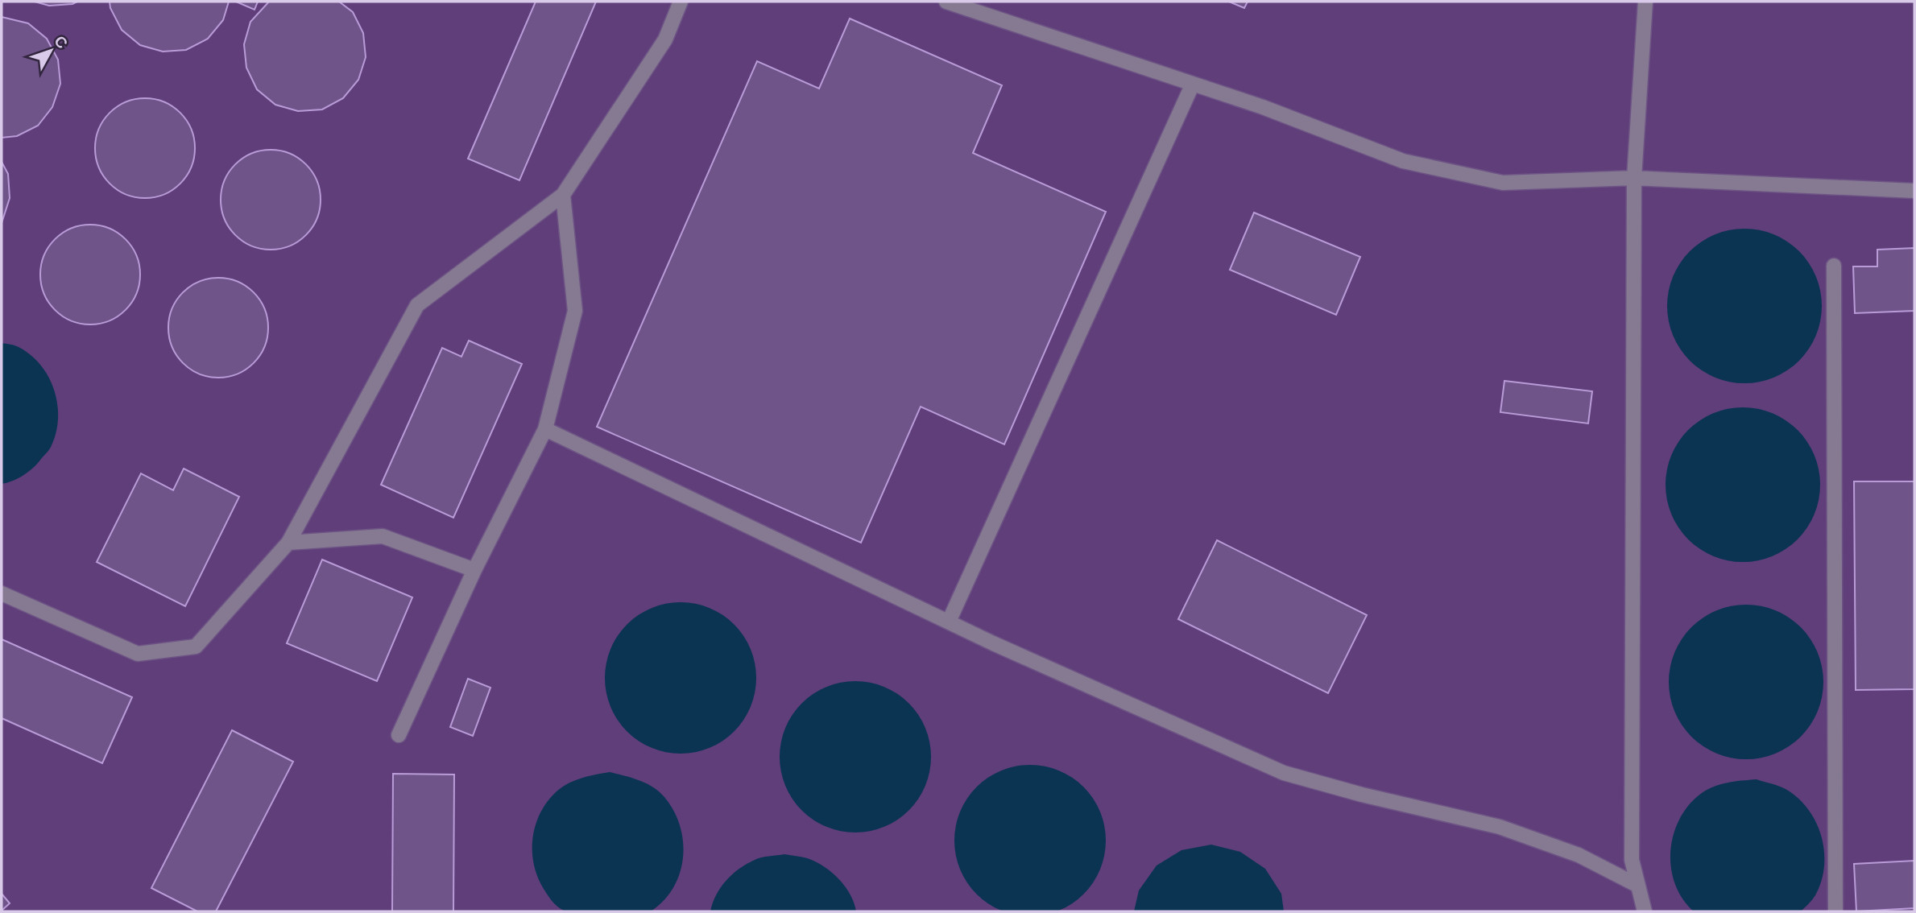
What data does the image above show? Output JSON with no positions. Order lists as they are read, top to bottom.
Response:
{
  "north": "top right"
}
